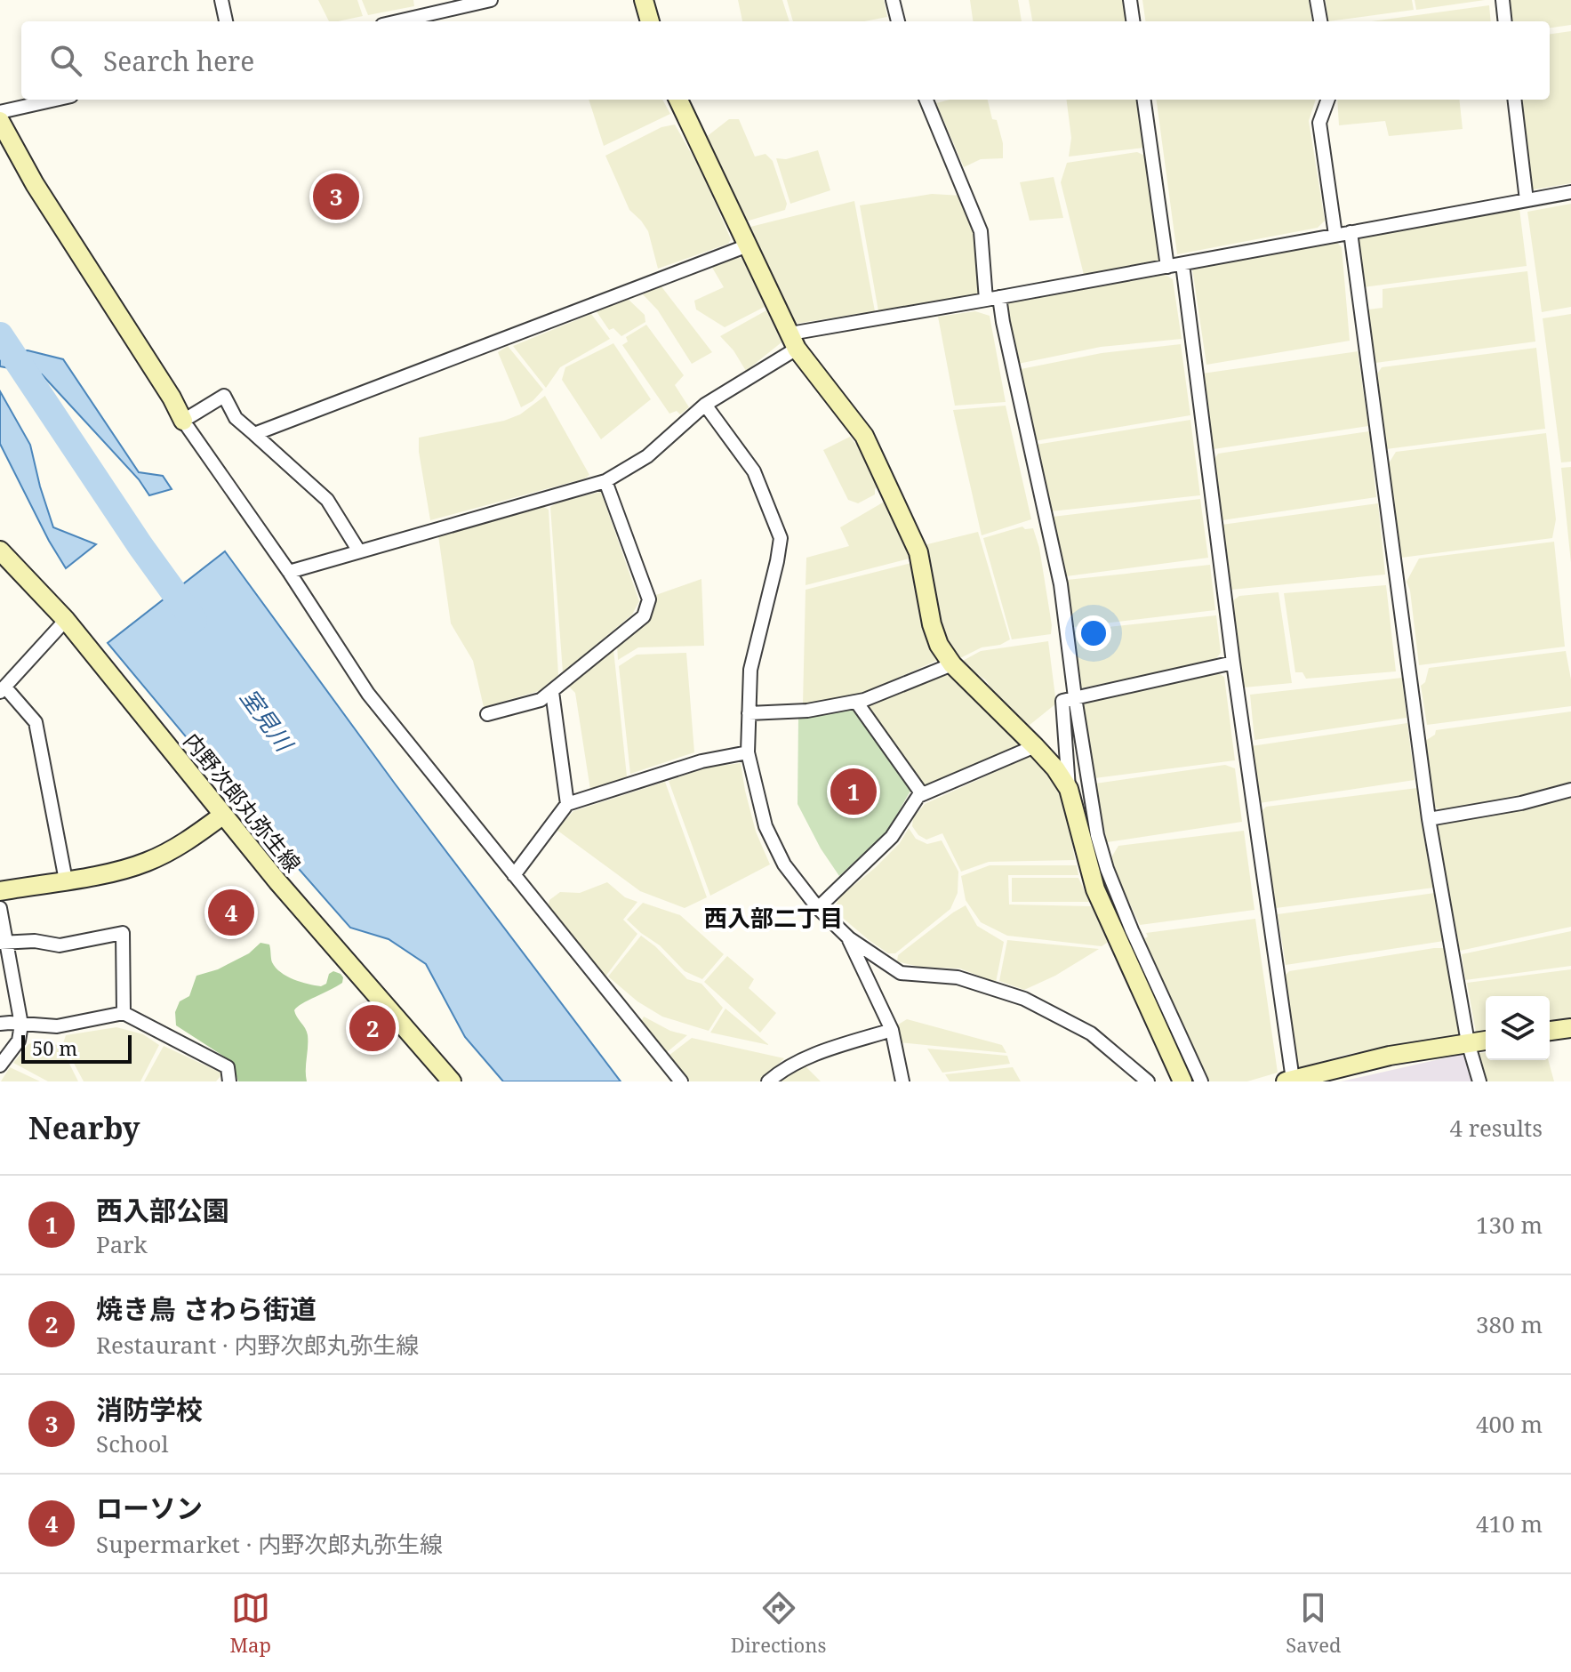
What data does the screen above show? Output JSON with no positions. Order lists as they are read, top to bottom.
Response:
{
  "streets": {
    "street": ["内野次郎丸弥生線"]
  },
  "districts": ["西入部二丁目"],
  "water": ["室見川"],
  "scale_bar": "50 m",
  "page": {
    "search": "Search here",
    "pins": [
      "3",
      "1",
      "4",
      "2"
    ],
    "scale": "50 m",
    "heading": ["Nearby", "4 results"],
    "list": [
      {
        "mark": "1",
        "name": "西入部公園",
        "note": "Park",
        "value": "130 m"
      },
      {
        "mark": "2",
        "name": "焼き鳥 さわら街道",
        "note": "Restaurant · 内野次郎丸弥生線",
        "value": "380 m"
      },
      {
        "mark": "3",
        "name": "消防学校",
        "note": "School",
        "value": "400 m"
      },
      {
        "mark": "4",
        "name": "ローソン",
        "note": "Supermarket · 内野次郎丸弥生線",
        "value": "410 m"
      }
    ],
    "nav": ["Map", "Directions", "Saved"]
  }
}
